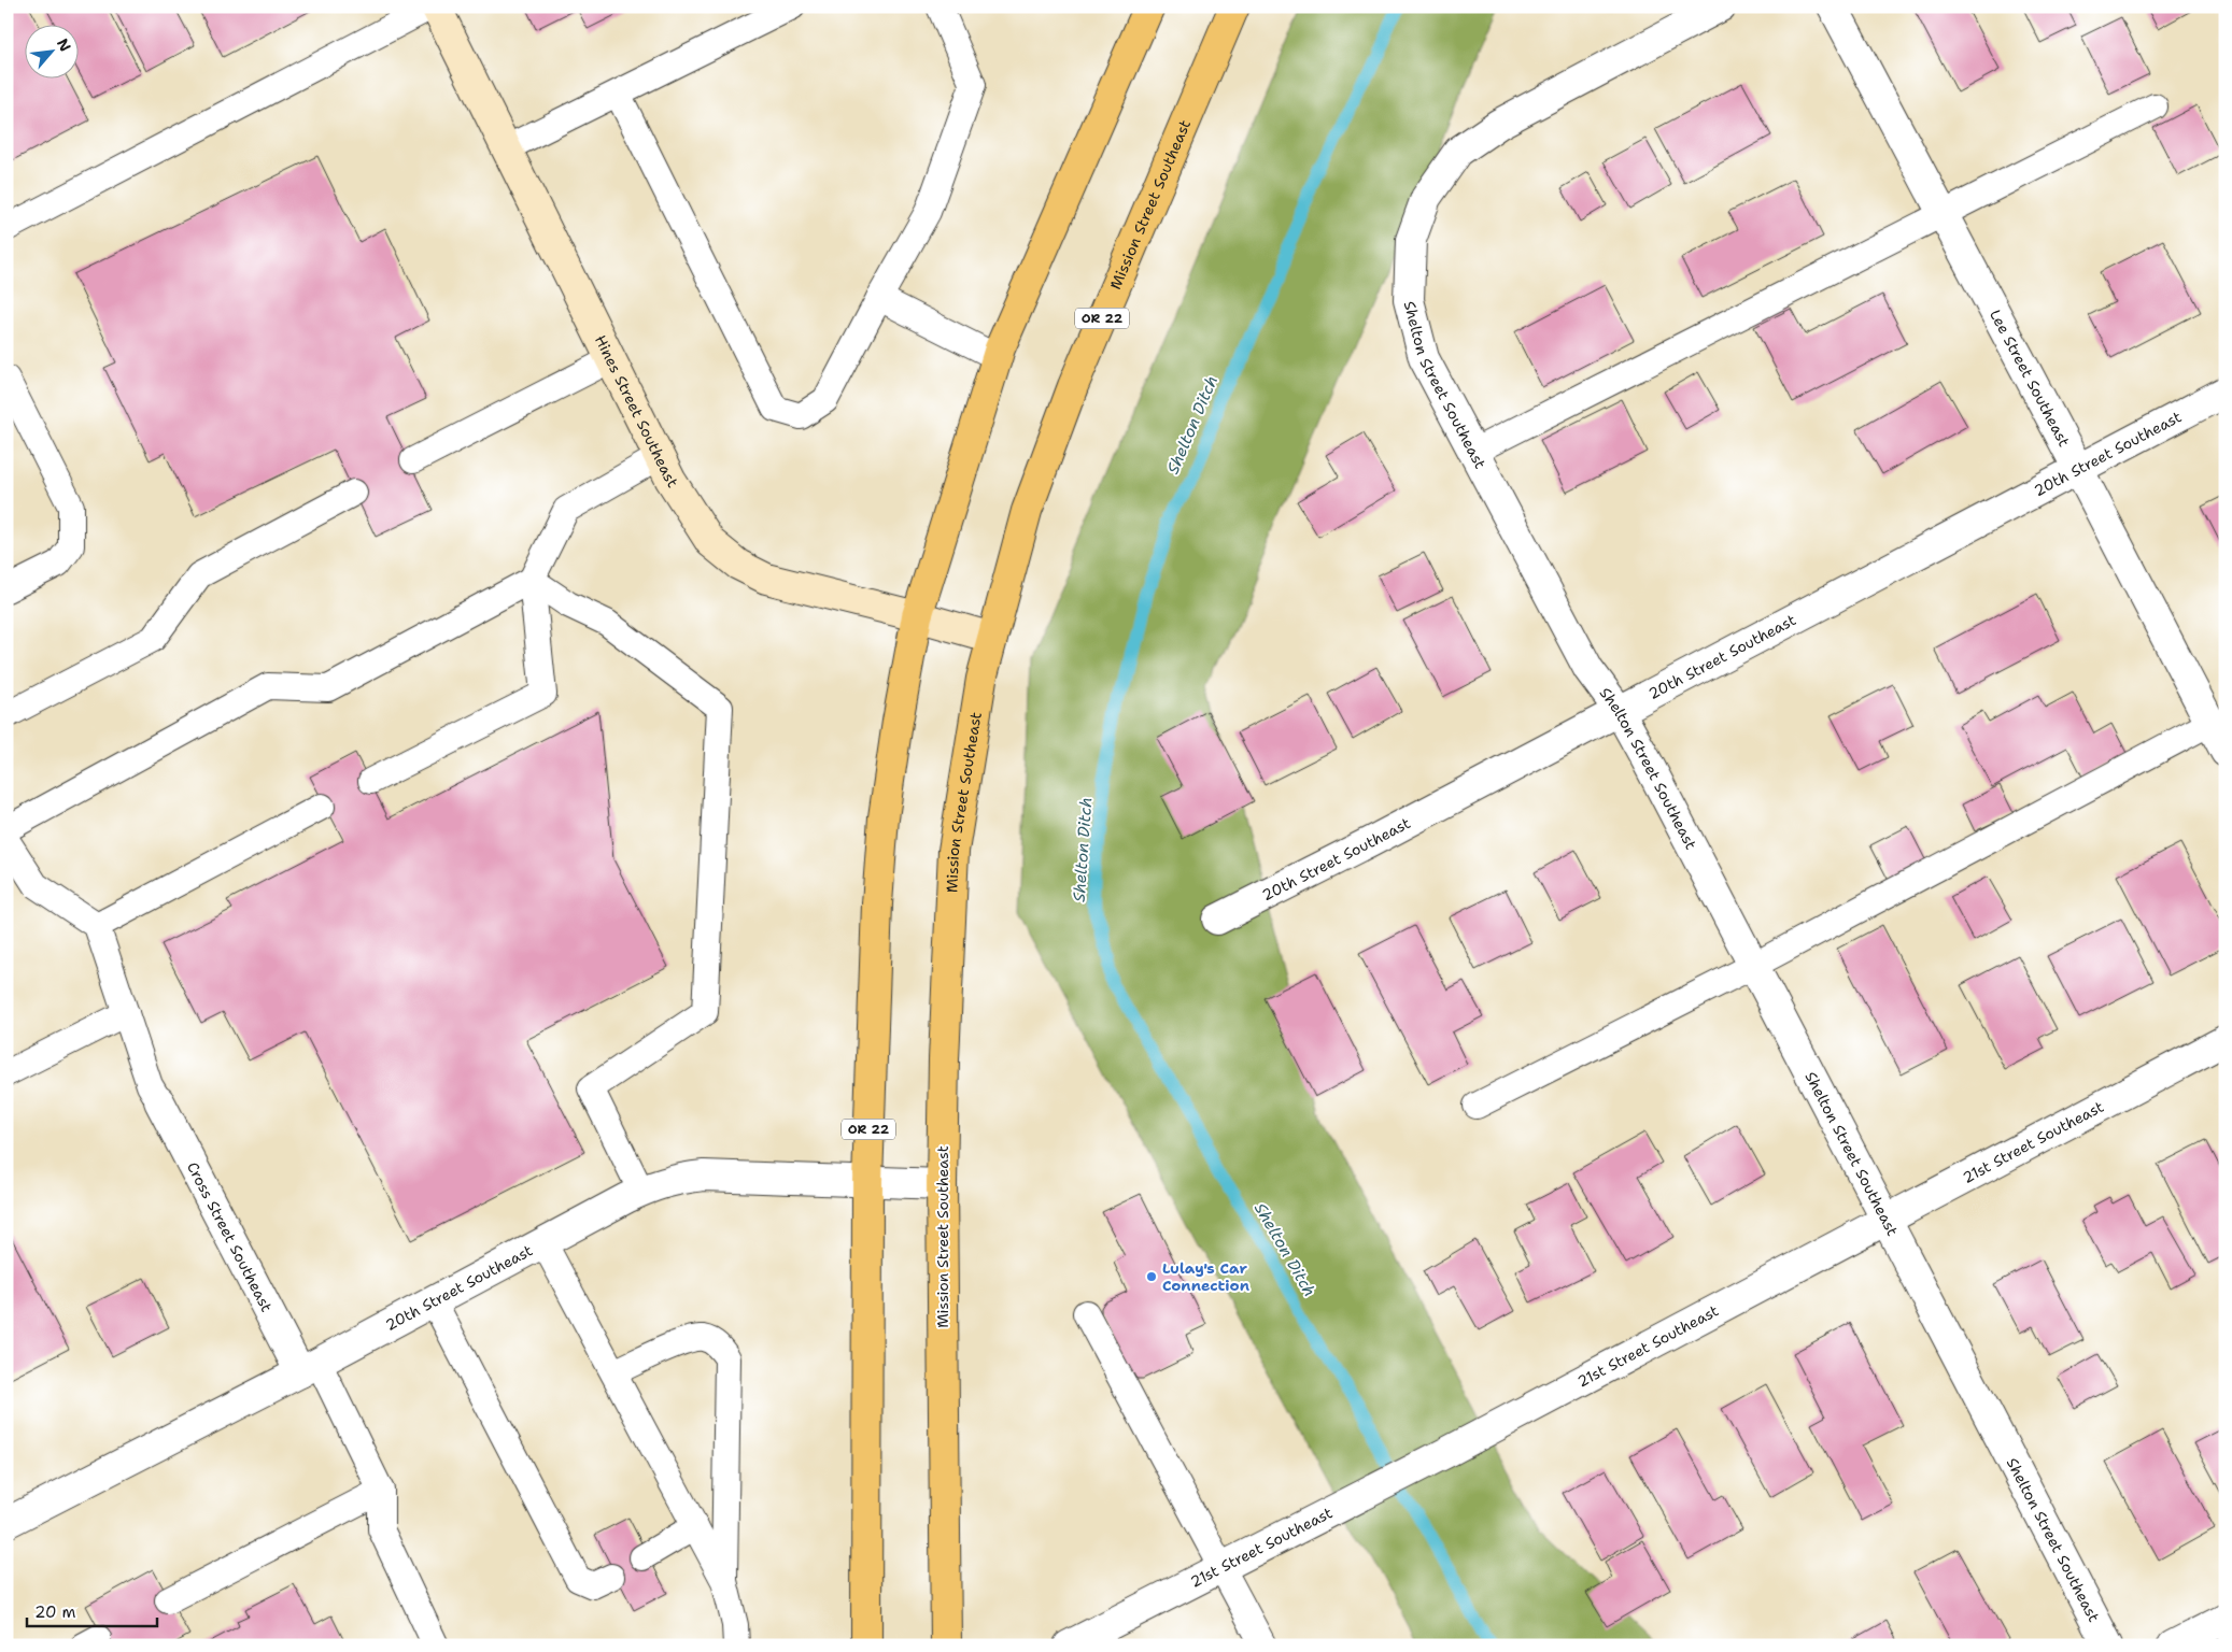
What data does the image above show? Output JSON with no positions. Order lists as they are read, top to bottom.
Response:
{
  "streets": {
    "highway": ["Mission Street Southeast", "OR 22"],
    "street": [
      "Lee Street Southeast",
      "Shelton Street Southeast",
      "Hines Street Southeast",
      "20th Street Southeast",
      "21st Street Southeast",
      "Cross Street Southeast"
    ]
  },
  "crossings": [
    ["Mission Street Southeast", "Hines Street Southeast"],
    ["Mission Street Southeast", "20th Street Southeast"],
    ["OR 22", "Hines Street Southeast"],
    ["OR 22", "20th Street Southeast"],
    ["Lee Street Southeast", "20th Street Southeast"],
    ["Shelton Street Southeast", "20th Street Southeast"],
    ["Shelton Street Southeast", "21st Street Southeast"],
    ["20th Street Southeast", "Cross Street Southeast"]
  ],
  "water": ["Shelton Ditch"],
  "places": ["Lulay's Car Connection"],
  "scale_bar": "20 m",
  "north": "top right"
}
